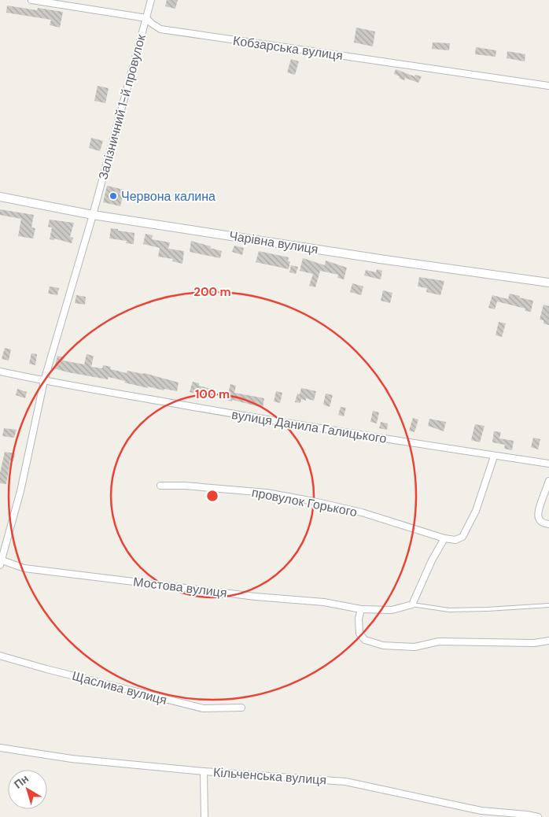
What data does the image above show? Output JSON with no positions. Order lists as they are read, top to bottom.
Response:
{
  "streets": {
    "street": [
      "Кобзарська вулиця",
      "Залізничний 1-й провулок",
      "Чарівна вулиця",
      "вулиця Данила Галицького",
      "провулок Горького",
      "Мостова вулиця",
      "Щаслива вулиця",
      "Кільченська вулиця"
    ]
  },
  "crossings": [
    ["Кобзарська вулиця", "Залізничний 1-й провулок"],
    ["Залізничний 1-й провулок", "Чарівна вулиця"],
    ["Залізничний 1-й провулок", "вулиця Данила Галицького"],
    ["Залізничний 1-й провулок", "Мостова вулиця"]
  ],
  "places": ["Червона калина"],
  "north": "top left",
  "rings": ["200 m", "100 m"]
}
